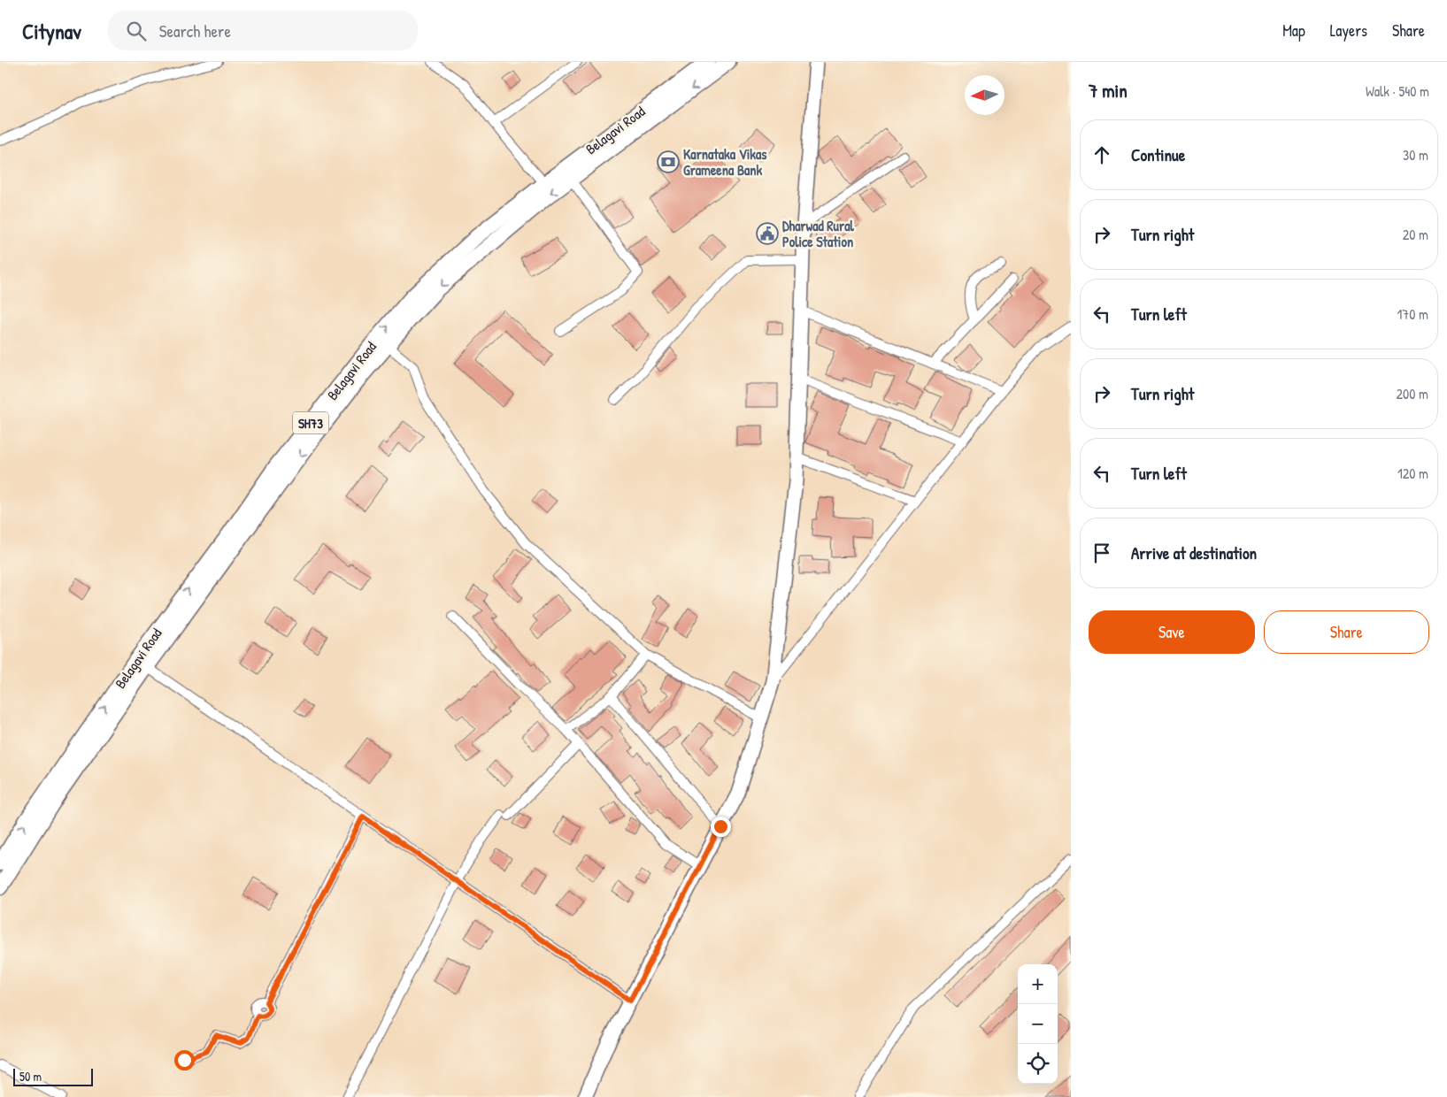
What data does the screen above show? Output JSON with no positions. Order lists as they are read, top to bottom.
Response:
{
  "streets": {
    "main road": ["Belagavi Road", "SH73"]
  },
  "places": {
    "bank": ["Karnataka Vikas Grameena Bank"],
    "public building": ["Dharwad Rural Police Station"]
  },
  "scale_bar": "50 m",
  "north": "left",
  "page": {
    "header": "Citynav",
    "search": "Search here",
    "nav": ["Map", "Layers", "Share"],
    "heading": ["7 min", "Walk · 540 m"],
    "list": [
      ["Continue", "30 m"],
      ["Turn right", "20 m"],
      ["Turn left", "170 m"],
      ["Turn right", "200 m"],
      ["Turn left", "120 m"],
      "Arrive at destination"
    ],
    "buttons": ["Save", "Share"],
    "map_buttons": ["+", "−"],
    "scale": "50 m"
  }
}
